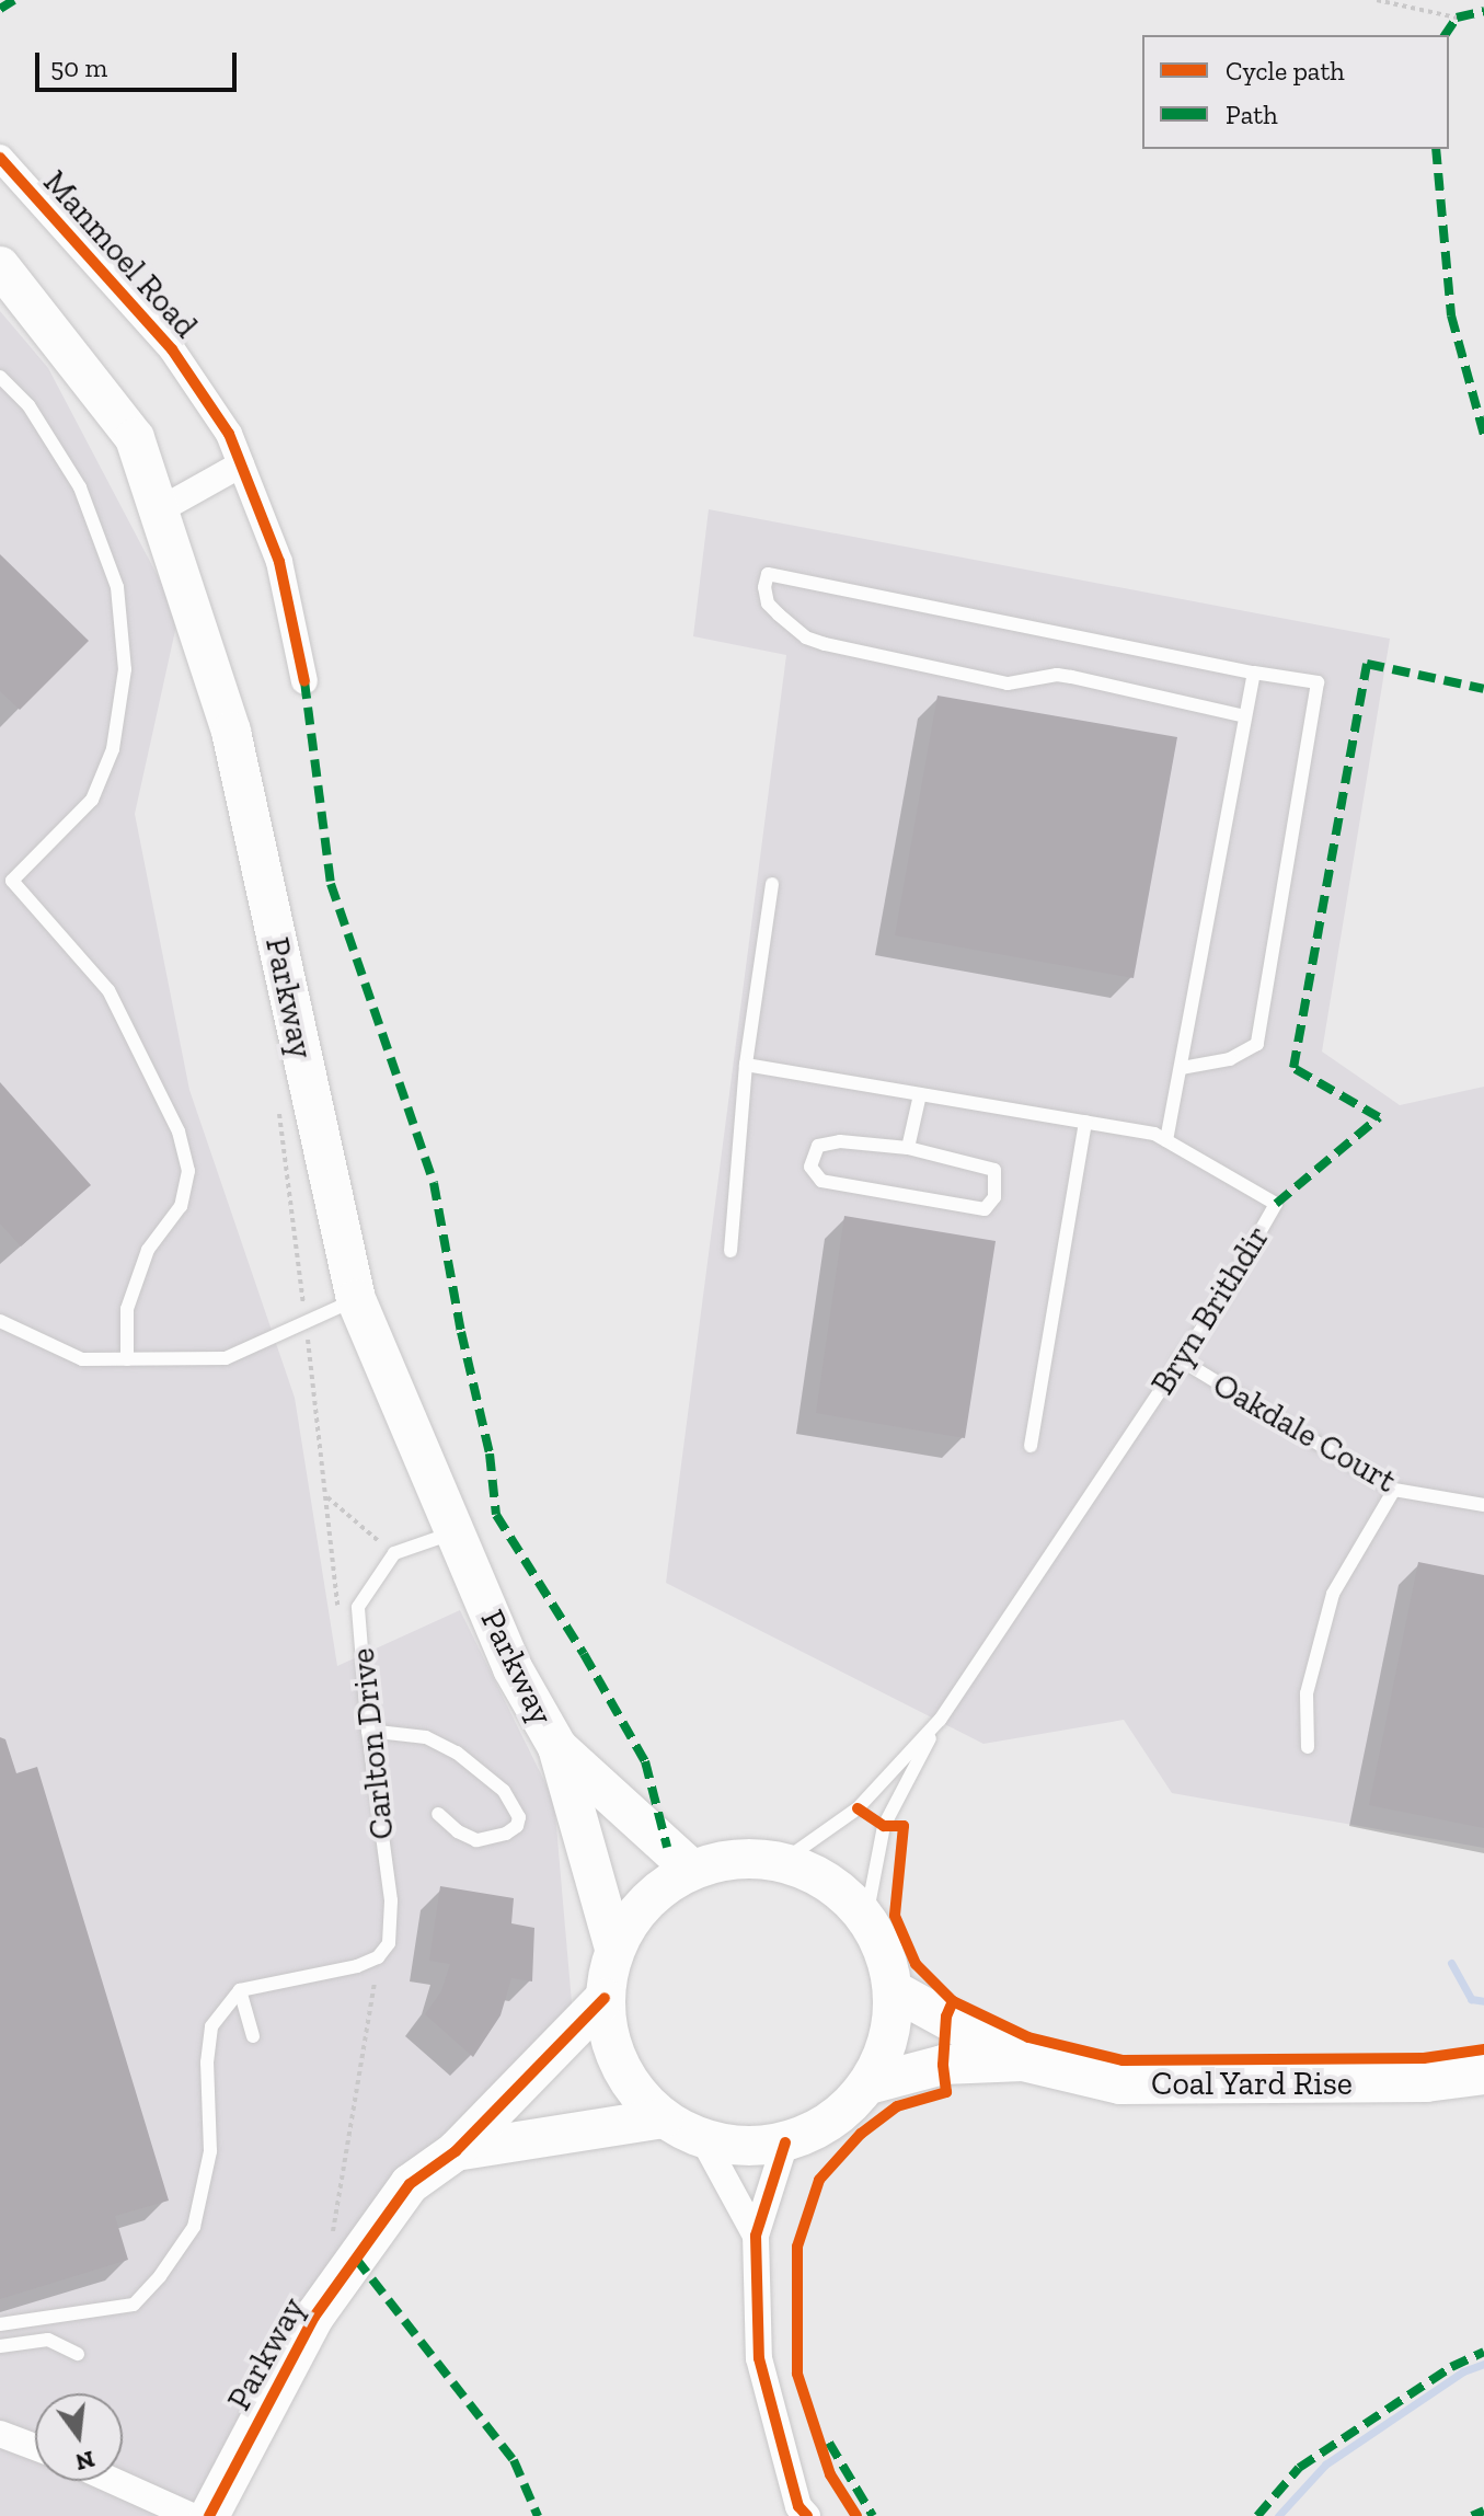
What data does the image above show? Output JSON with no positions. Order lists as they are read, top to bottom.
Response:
{
  "streets": {
    "main road": ["Parkway", "Coal Yard Rise"],
    "street": ["Manmoel Road"],
    "lane": ["Bryn Brithdir", "Oakdale Court", "Carlton Drive"]
  },
  "crossings": [
    ["Parkway", "Bryn Brithdir"],
    ["Parkway", "Coal Yard Rise"],
    ["Bryn Brithdir", "Oakdale Court"],
    ["Bryn Brithdir", "Coal Yard Rise"]
  ],
  "legend": ["Cycle path", "Path"],
  "scale_bar": "50 m",
  "north": "bottom"
}
